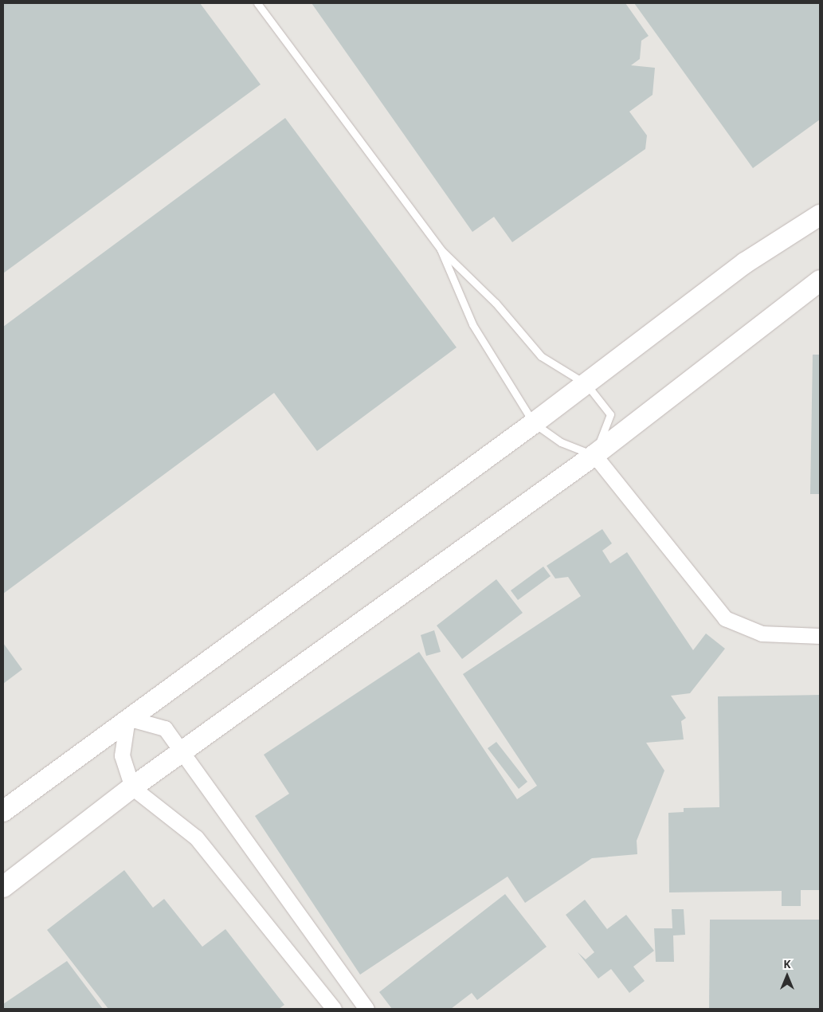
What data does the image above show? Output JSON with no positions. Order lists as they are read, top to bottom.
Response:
{
  "north": "top"
}
